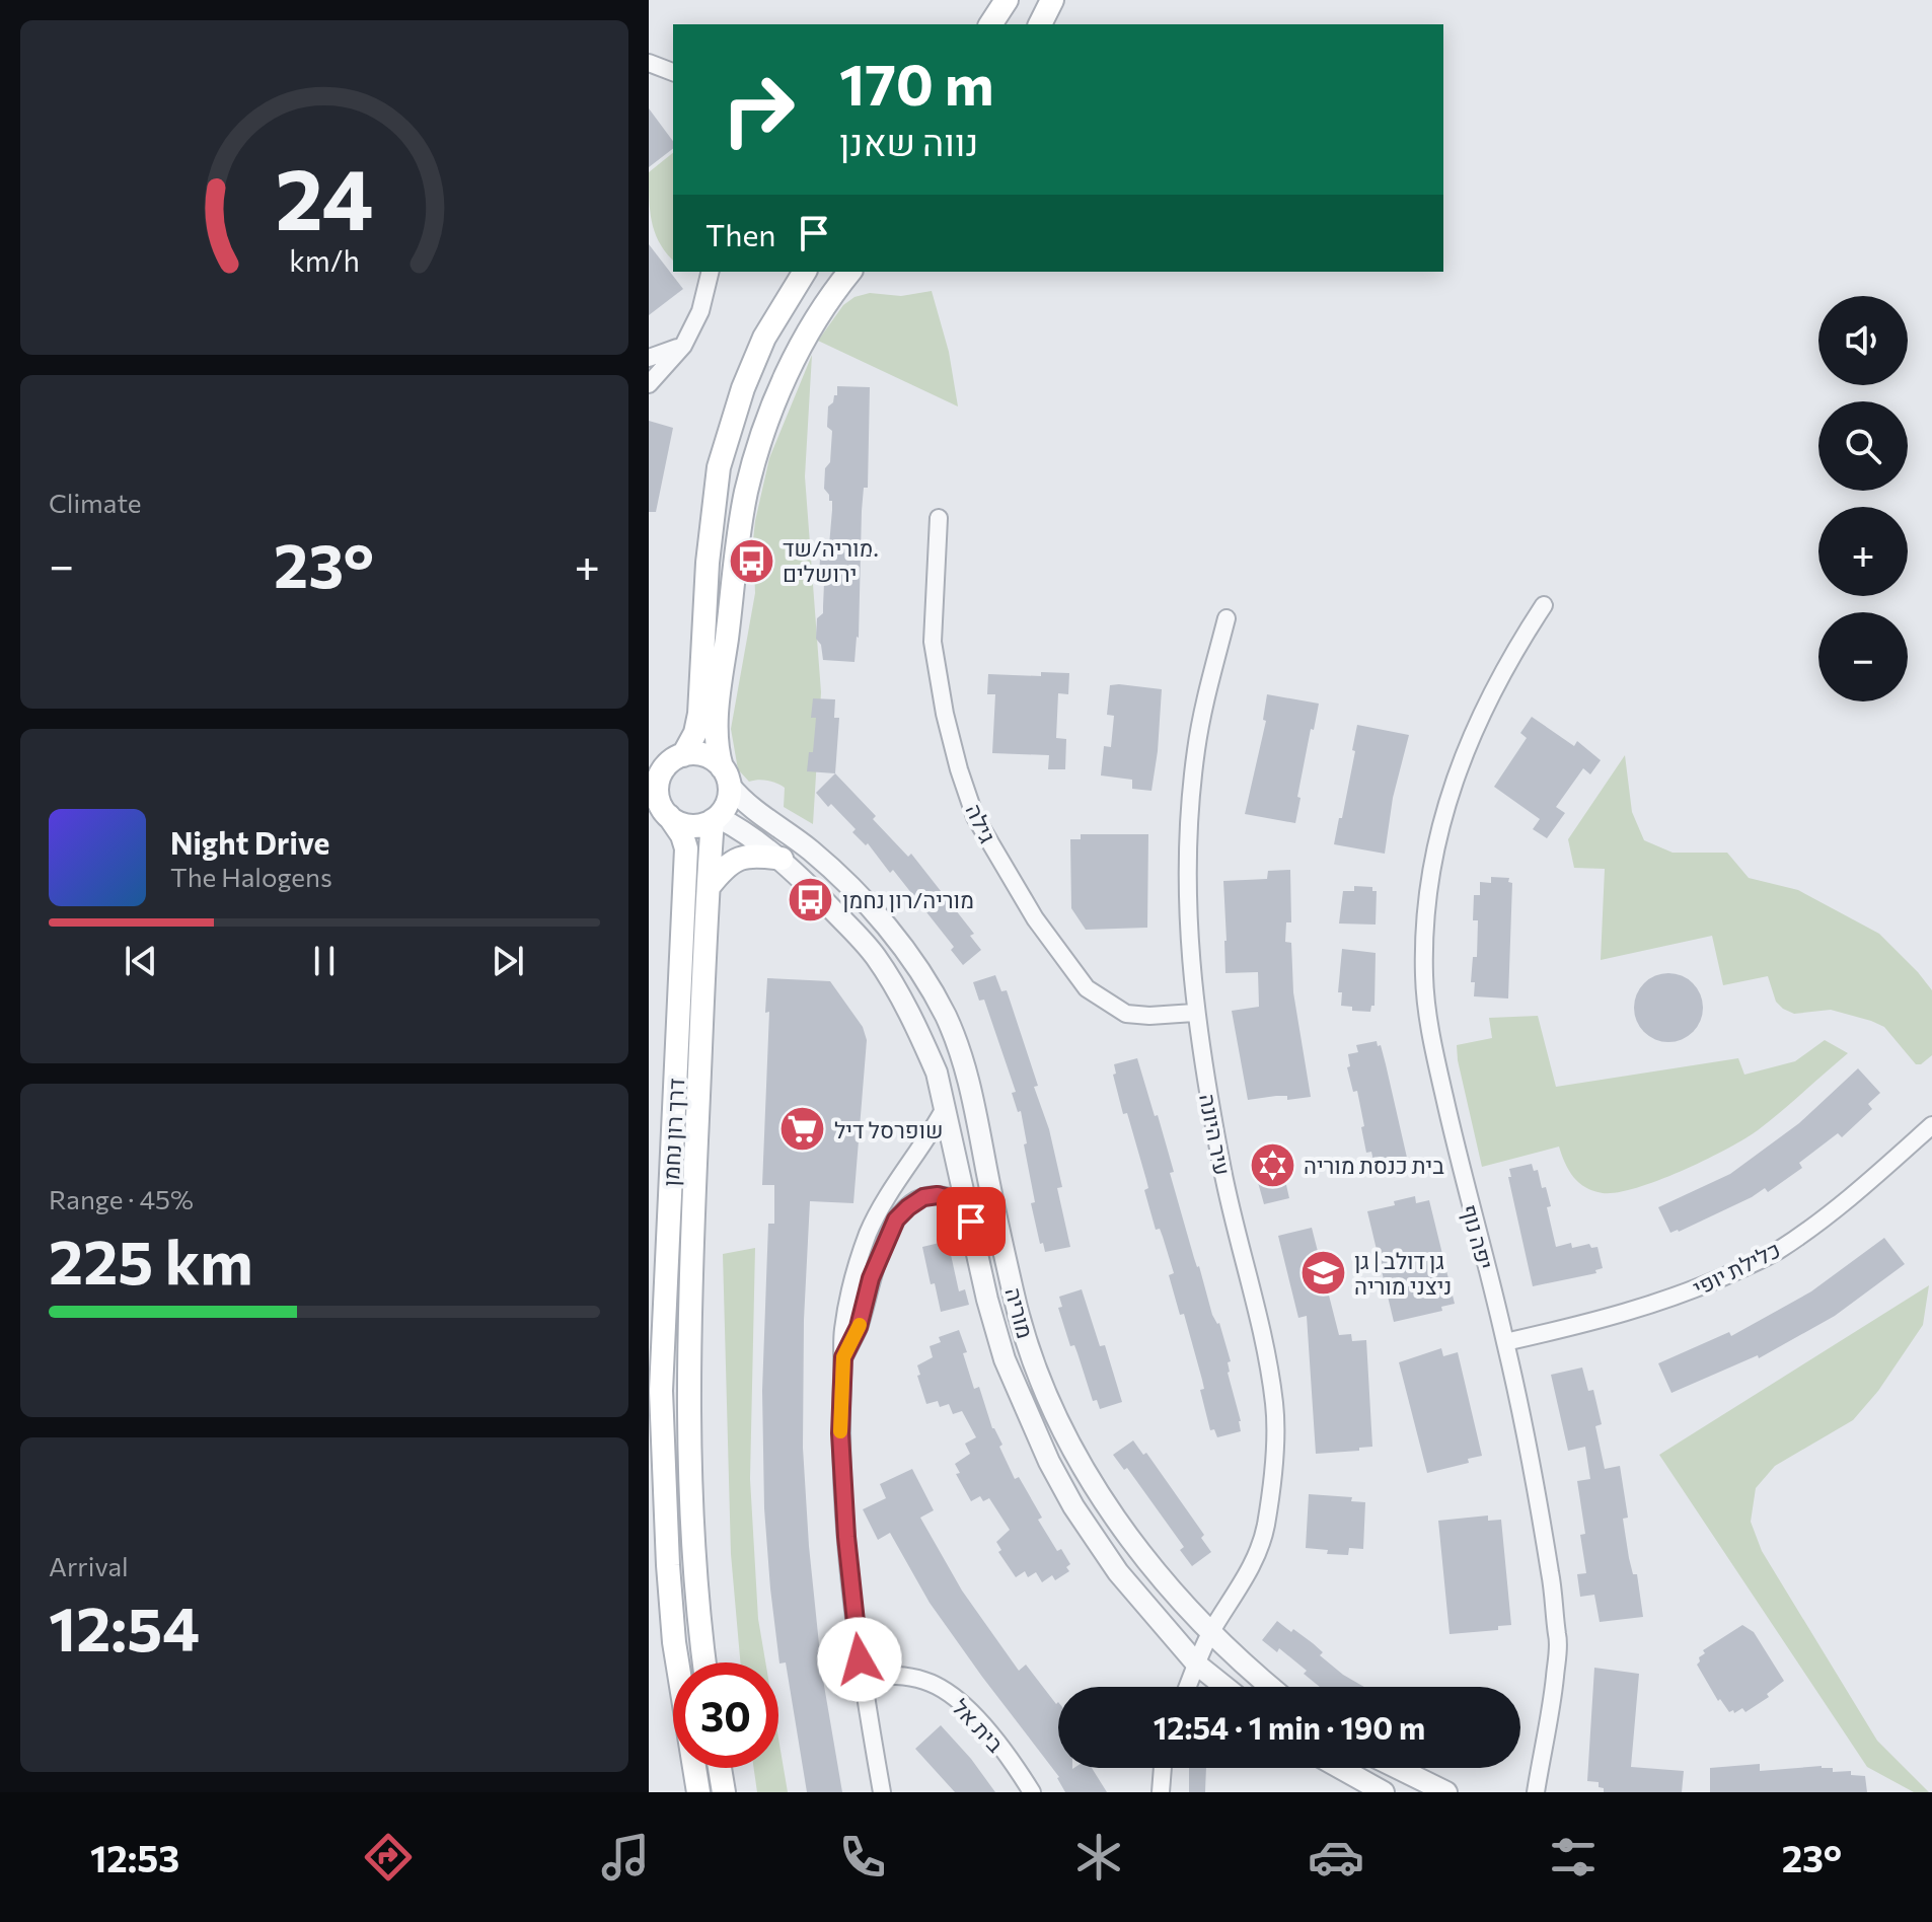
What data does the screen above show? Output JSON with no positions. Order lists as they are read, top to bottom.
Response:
{
  "streets": {
    "main road": ["דרך רון נחמן"],
    "street": [
      "גילה",
      "עיר היונה",
      "יפה נוף",
      "כלילת יופי",
      "מוריה",
      "בית אל"
    ]
  },
  "crossings": [
    ["גילה", "עיר היונה"],
    ["דרך רון נחמן", "מוריה"],
    ["עיר היונה", "מוריה"],
    ["יפה נוף", "כלילת יופי"]
  ],
  "places": {
    "bus stop": ["מוריה/שד. ירושלים", "מוריה/רון נחמן"],
    "supermarket": ["שופרסל דיל"],
    "synagogue": ["בית כנסת מוריה"],
    "school or university": ["גן דולב | גן ניצני מוריה"]
  },
  "page": {
    "turn": ["170 m", "נווה שאנן"],
    "then": "Then",
    "map_buttons": ["+", "−"],
    "tile": [
      "Climate",
      ["Range · 45%", "225 km"],
      ["Arrival", "12:54"]
    ],
    "heat": ["−", "23°", "+"],
    "song": ["Night Drive", "The Halogens"],
    "limit": "30",
    "trip": "12:54 · 1 min · 190 m",
    "tabs": ["12:53", "23°"],
    "gauge": ["24", "km/h"]
  }
}
